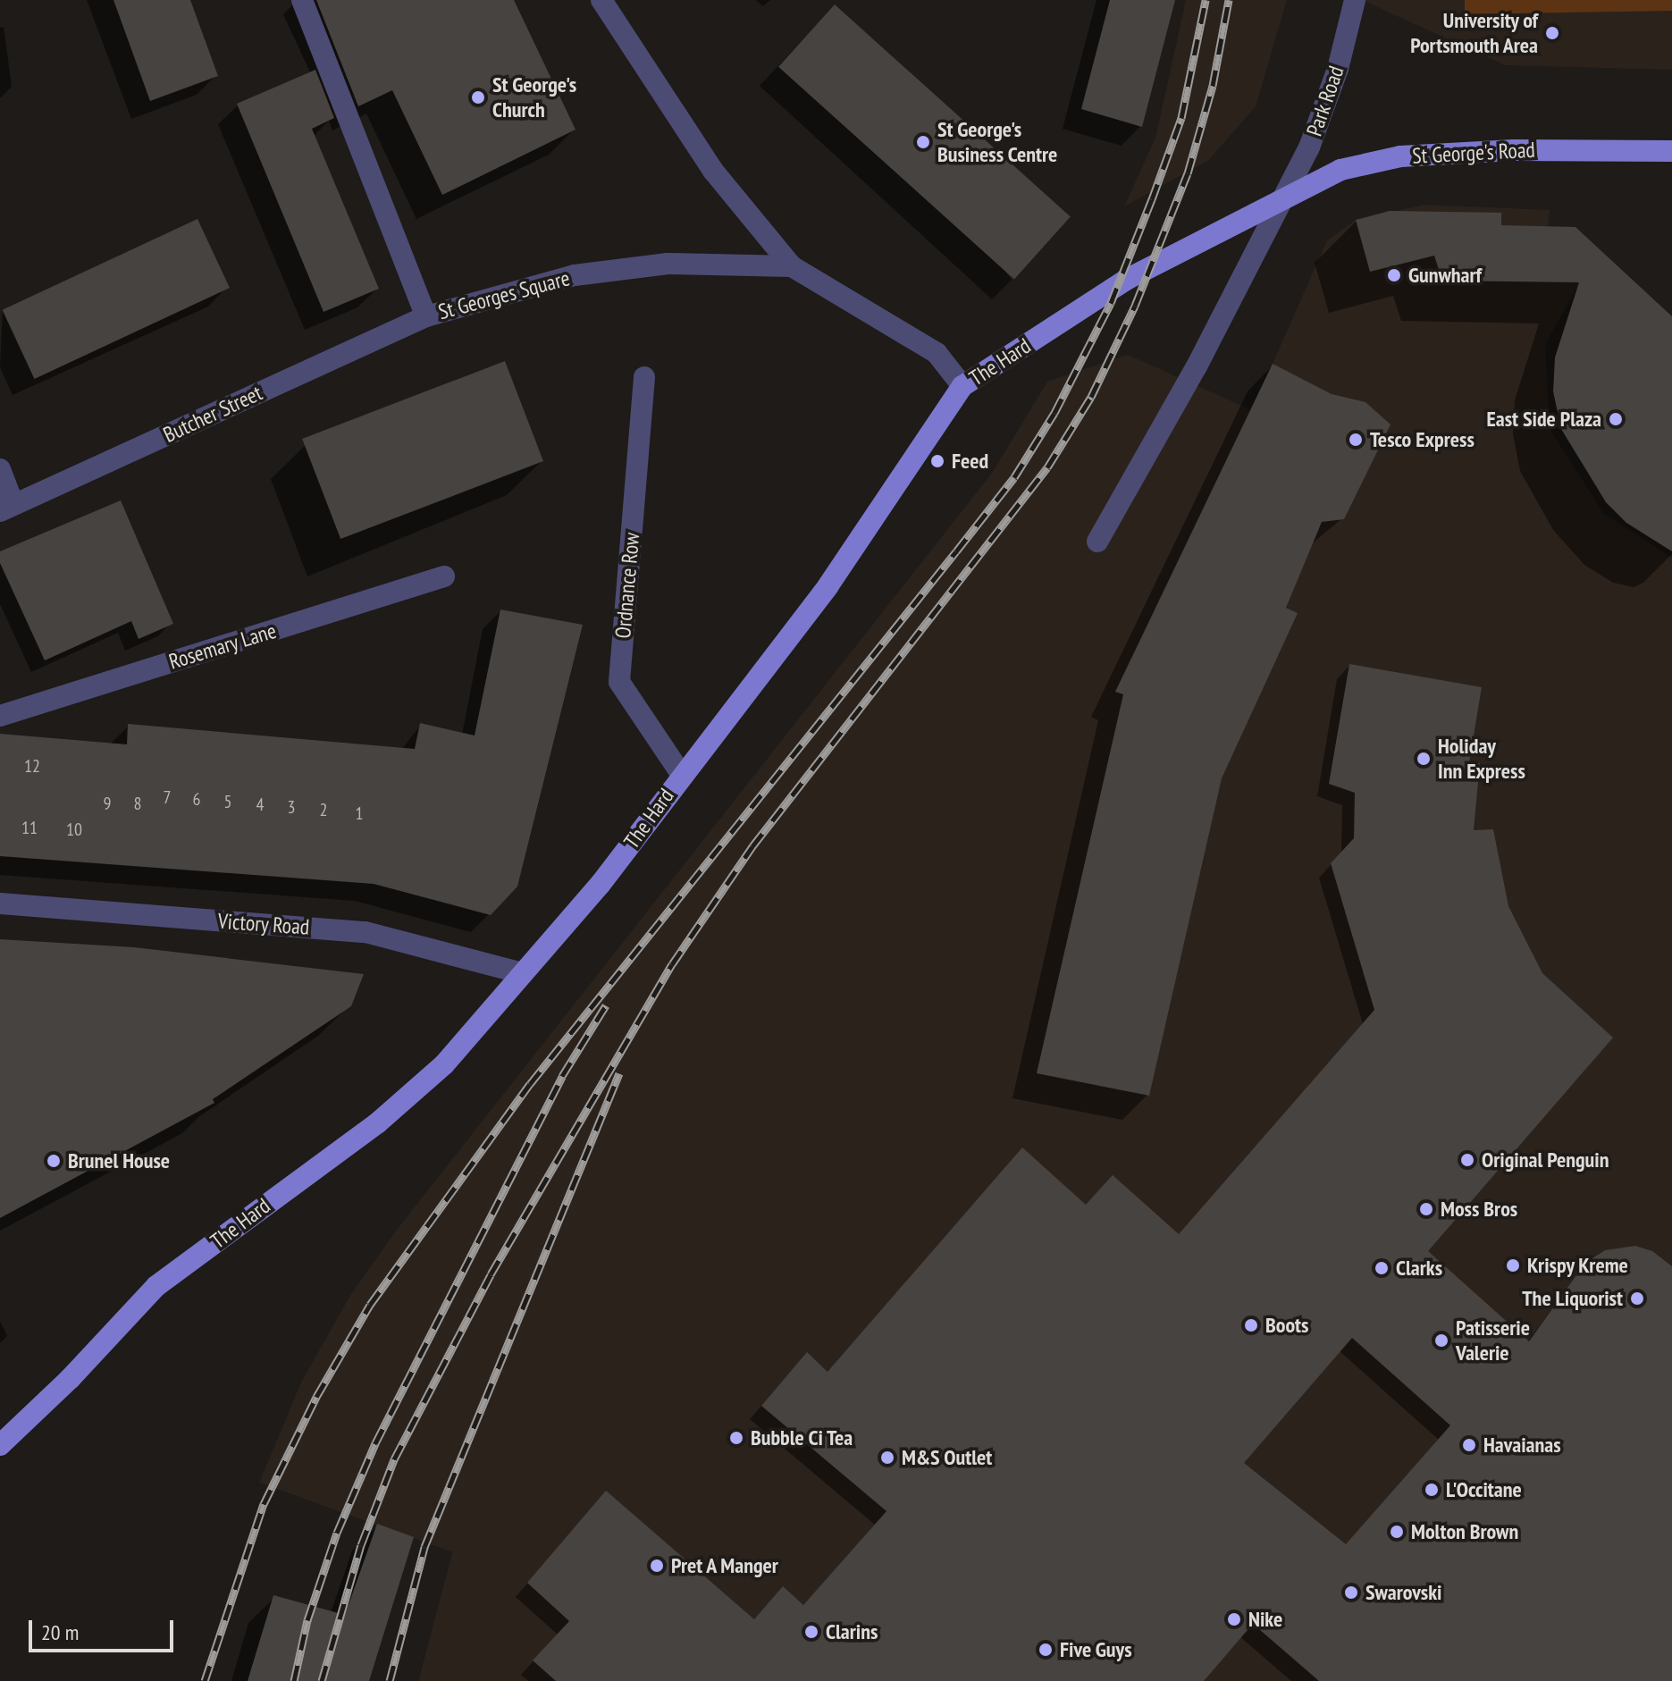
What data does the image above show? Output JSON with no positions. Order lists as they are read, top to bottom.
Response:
{
  "streets": {
    "main road": ["St George's Road", "The Hard"],
    "street": [
      "Park Road",
      "St Georges Square",
      "Butcher Street",
      "Ordnance Row",
      "Rosemary Lane",
      "Victory Road"
    ]
  },
  "crossings": [
    ["Park Road", "St George's Road"],
    ["Park Road", "The Hard"],
    ["St George's Road", "The Hard"],
    ["St Georges Square", "The Hard"],
    ["St Georges Square", "Butcher Street"],
    ["The Hard", "Ordnance Row"],
    ["The Hard", "Victory Road"]
  ],
  "places": [
    "University of Portsmouth Area",
    "St George's Church",
    "St George's Business Centre",
    "Gunwharf",
    "East Side Plaza",
    "Tesco Express",
    "Feed",
    "Holiday Inn Express",
    "Original Penguin",
    "Brunel House",
    "Moss Bros",
    "Krispy Kreme",
    "Clarks",
    "The Liquorist",
    "Boots",
    "Patisserie Valerie",
    "Bubble Ci Tea",
    "Havaianas",
    "M&S Outlet",
    "L'Occitane",
    "Molton Brown",
    "Pret A Manger",
    "Swarovski",
    "Nike",
    "Clarins",
    "Five Guys"
  ],
  "house_numbers": [
    "12",
    "7",
    "6",
    "5",
    "9",
    "8",
    "4",
    "3",
    "2",
    "1",
    "11",
    "10"
  ],
  "scale_bar": "20 m"
}
